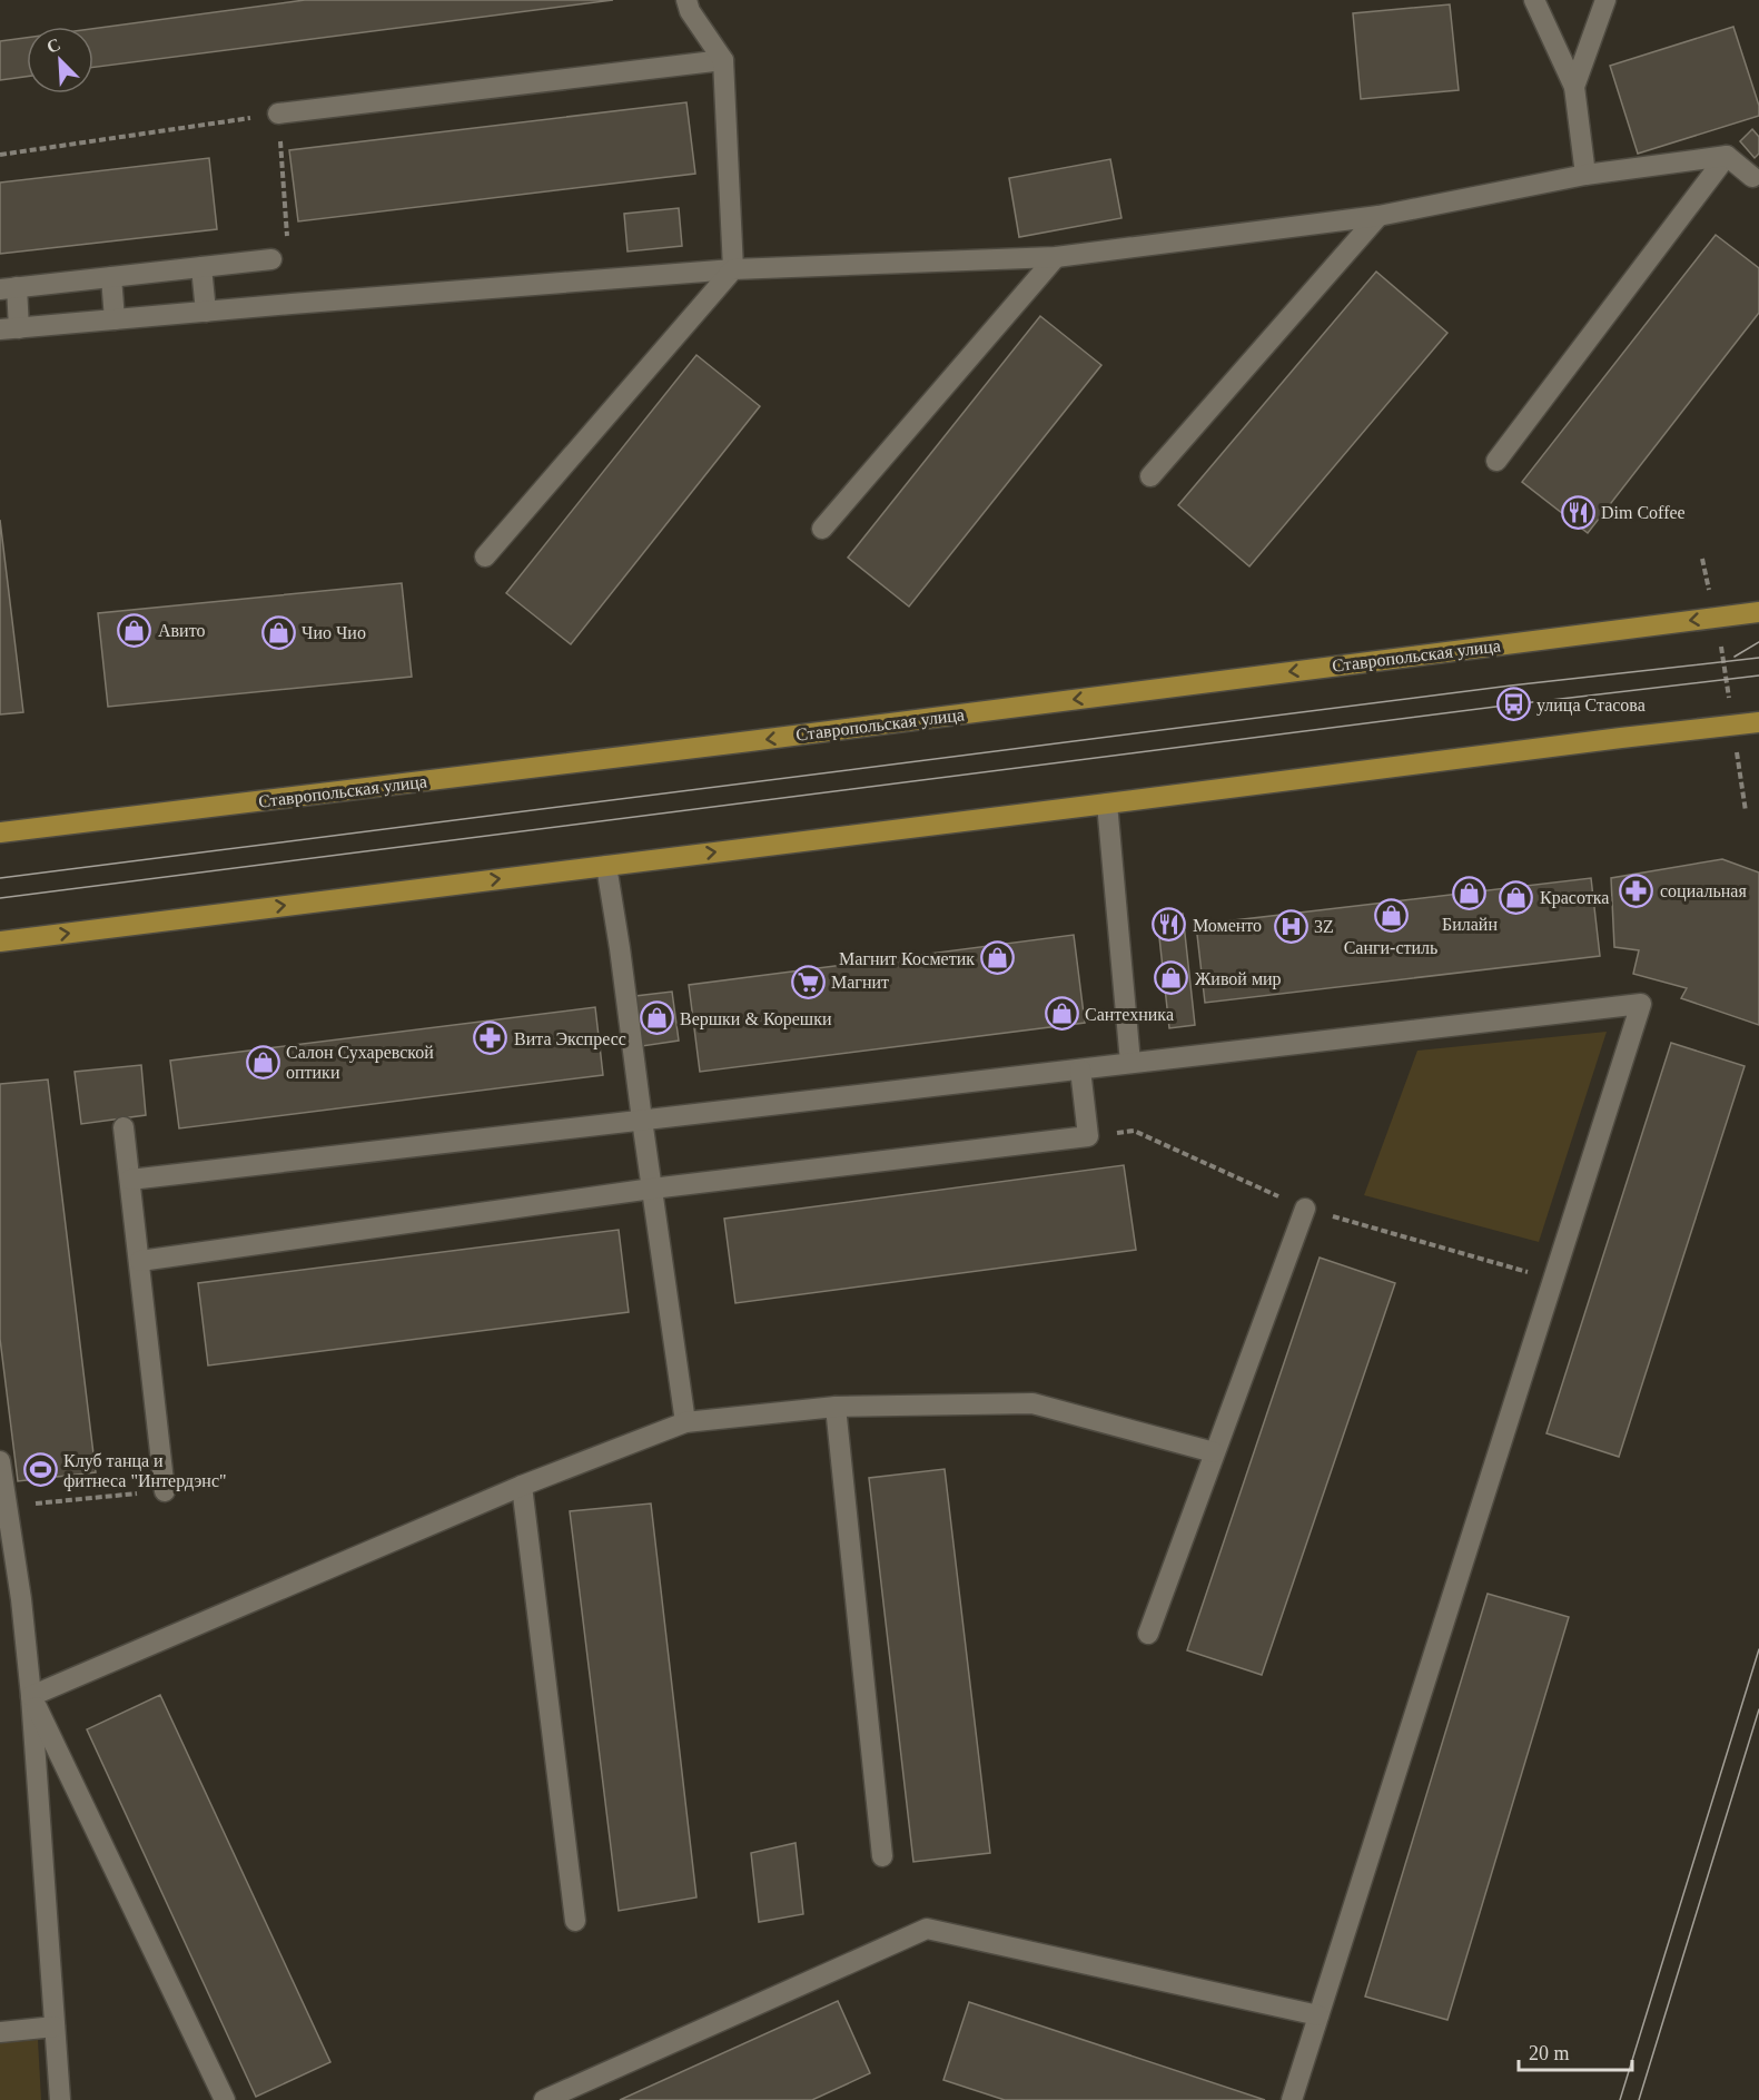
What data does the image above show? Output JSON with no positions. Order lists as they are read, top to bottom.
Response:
{
  "streets": {
    "main road": ["Ставропольская улица"]
  },
  "places": {
    "restaurant": ["Dim Coffee", "Моменто"],
    "shop": [
      "Авито",
      "Чио Чио",
      "Билайн",
      "Красотка",
      "Санги-стиль",
      "Магнит Косметик",
      "Живой мир",
      "Сантехника",
      "Вершки & Корешки",
      "Салон Сухаревской оптики"
    ],
    "bus stop": ["улица Стасова"],
    "pharmacy": ["социальная", "Вита Экспресс"],
    "hospital": ["3Z"],
    "supermarket": ["Магнит"],
    "sports": ["Клуб танца и фитнеса \"Интердэнс\""]
  },
  "scale_bar": "20 m",
  "north": "top left"
}
